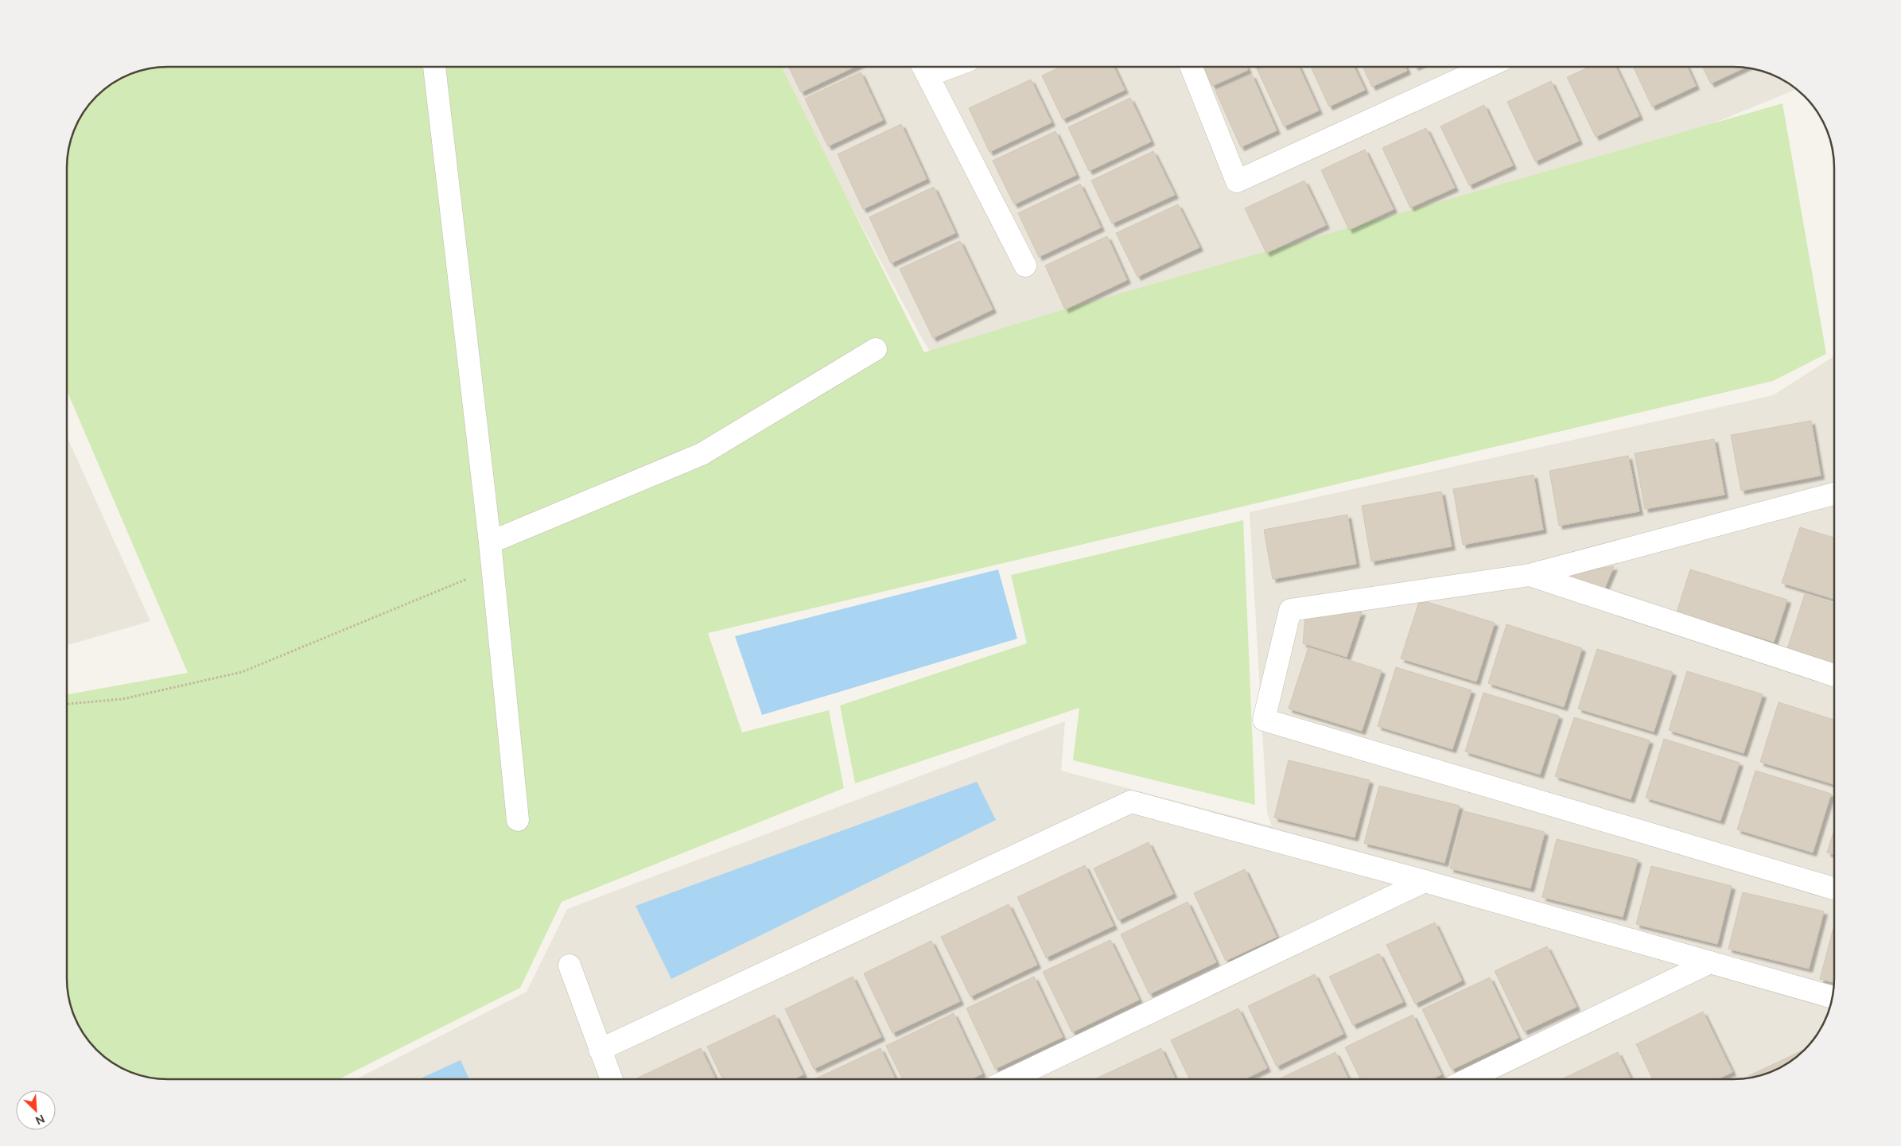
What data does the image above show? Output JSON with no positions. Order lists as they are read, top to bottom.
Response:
{
  "north": "bottom right"
}
